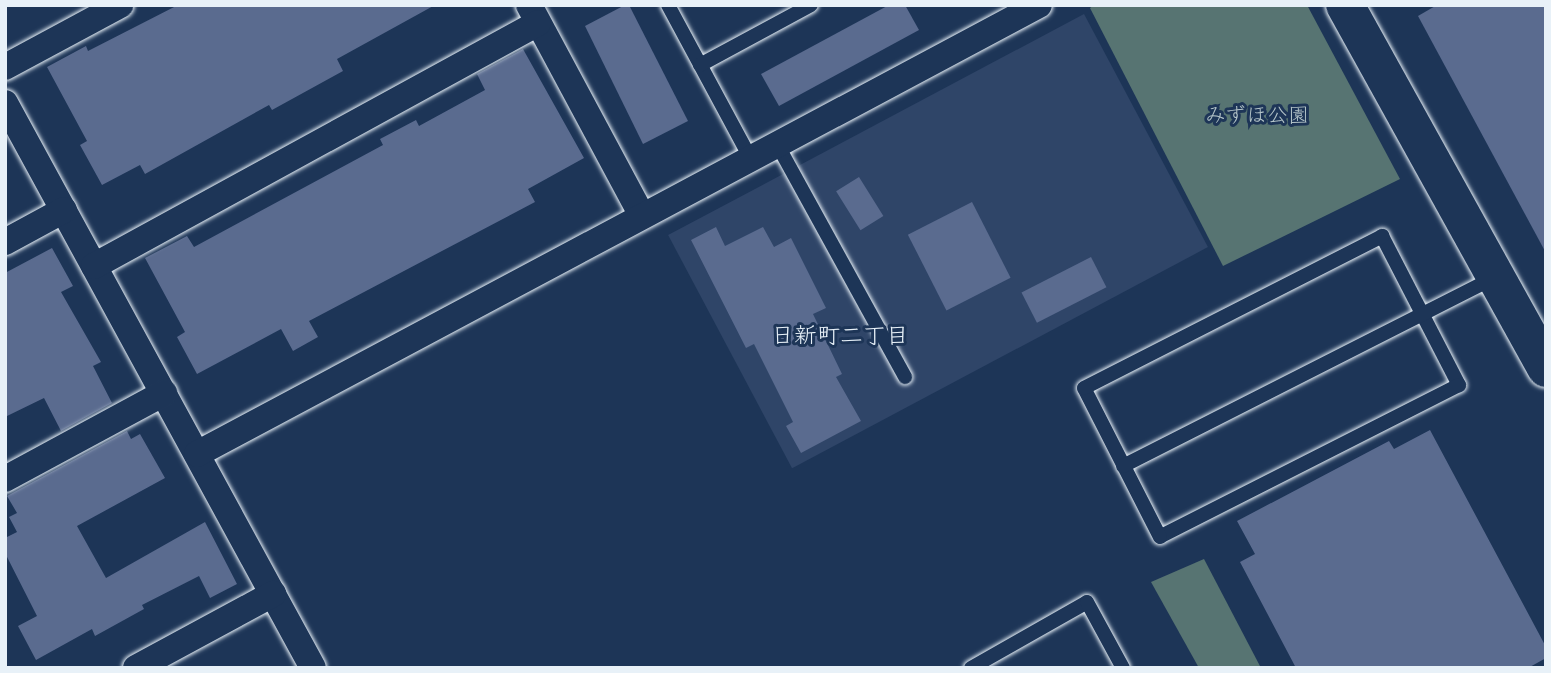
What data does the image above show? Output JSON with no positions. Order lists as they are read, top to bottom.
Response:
{
  "districts": ["日新町二丁目"],
  "parks": ["みずほ公園"]
}
